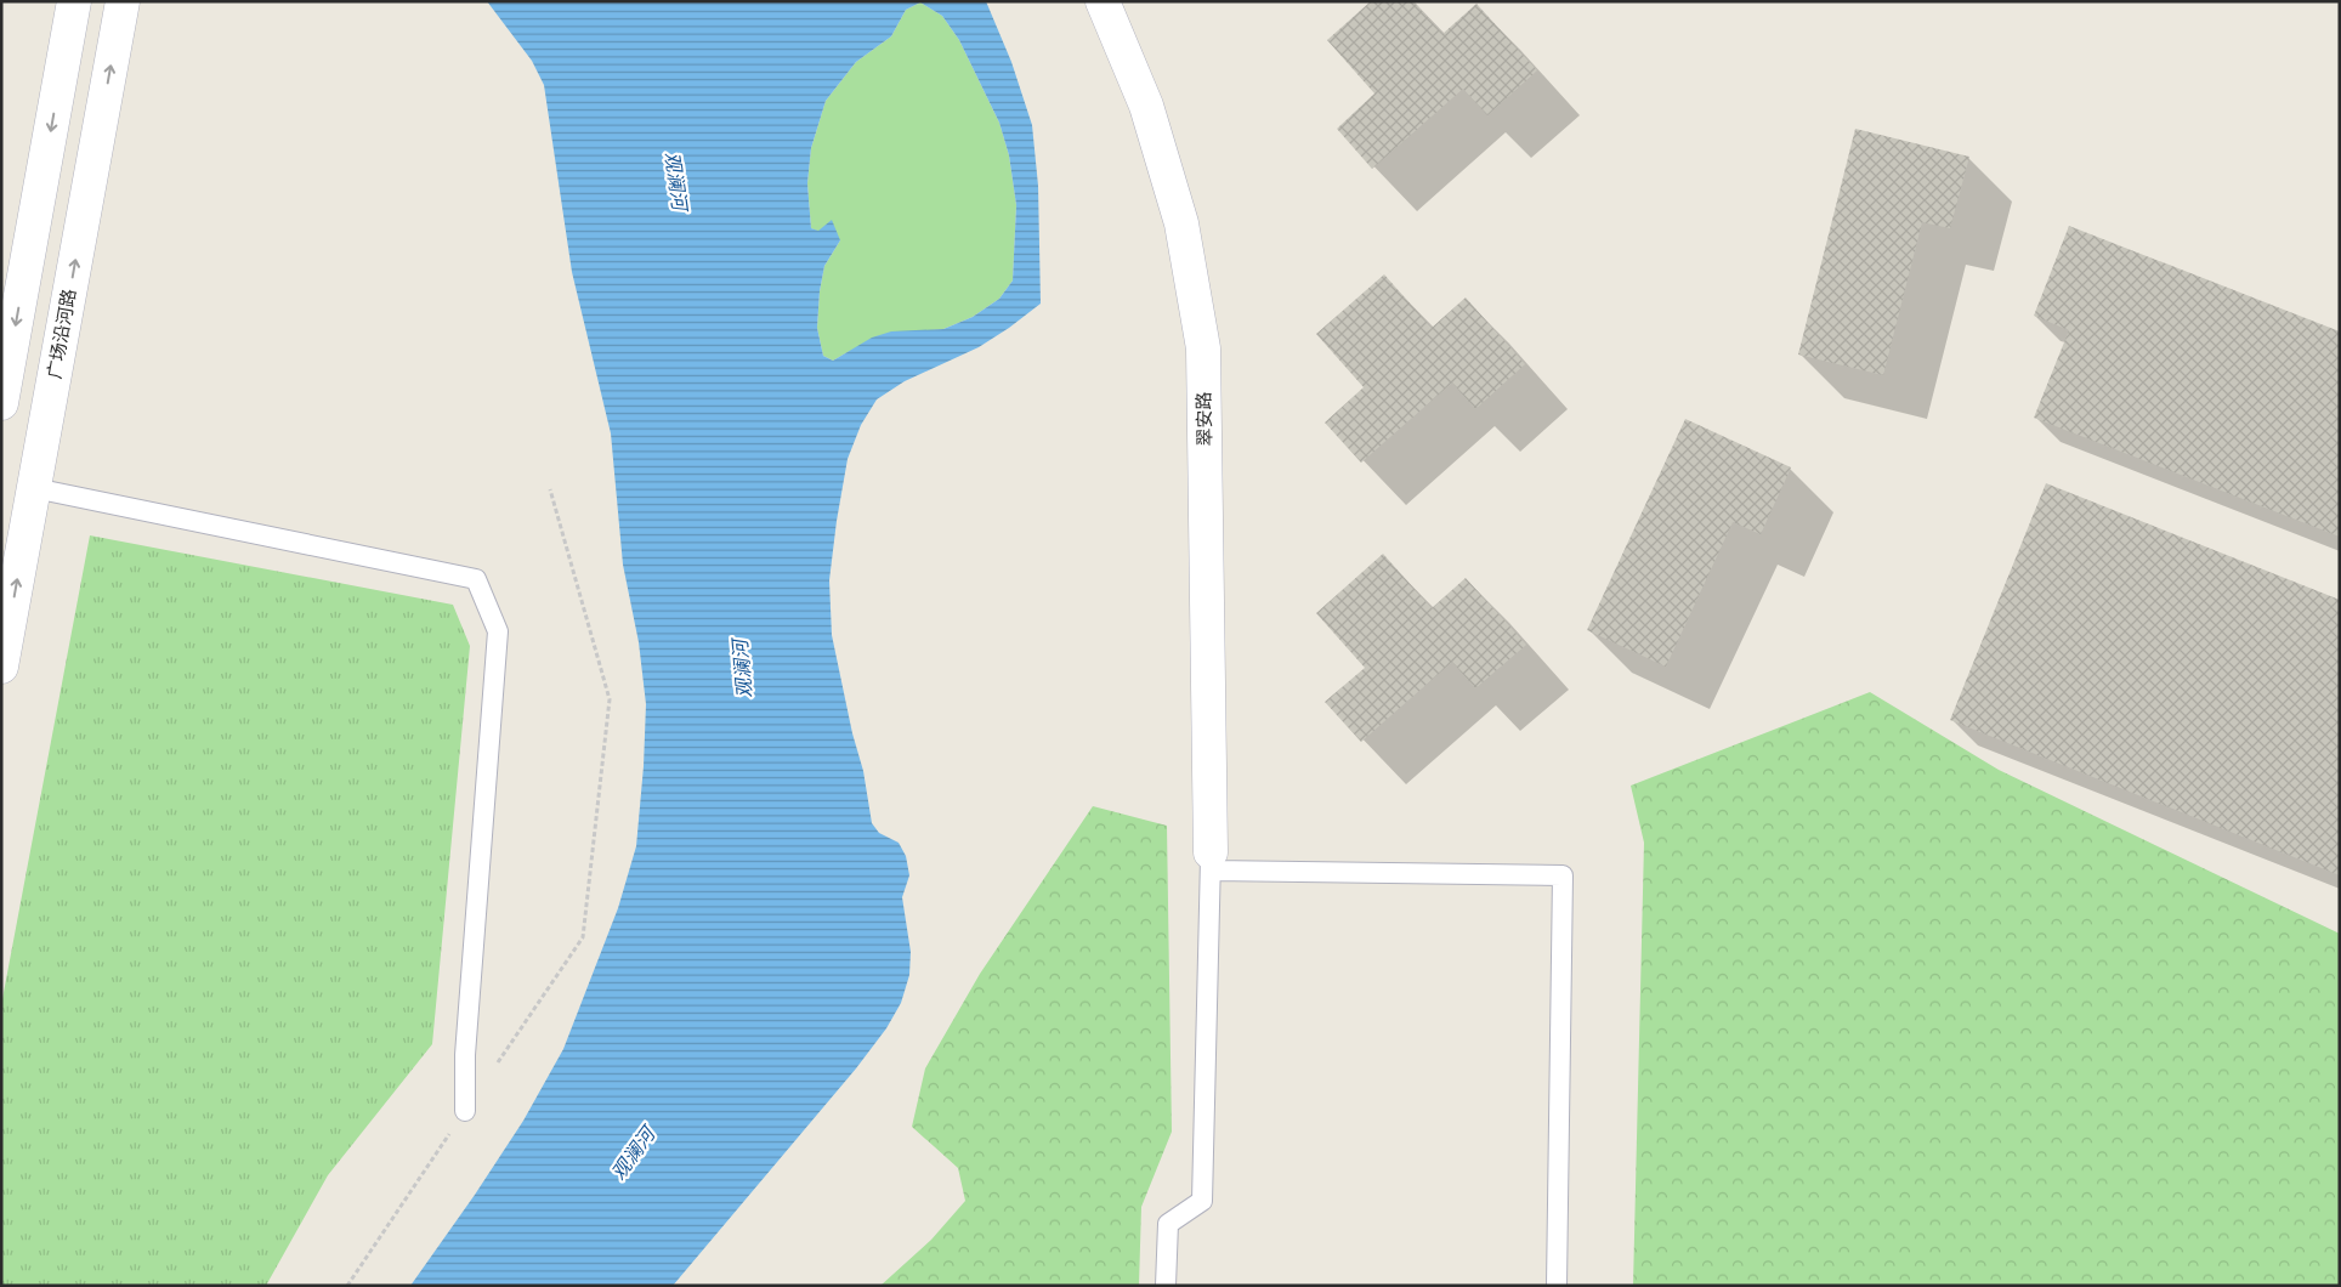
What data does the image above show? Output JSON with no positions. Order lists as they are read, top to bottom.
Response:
{
  "streets": {
    "street": ["广场沿河路", "翠安路"]
  },
  "water": ["观澜河"]
}
